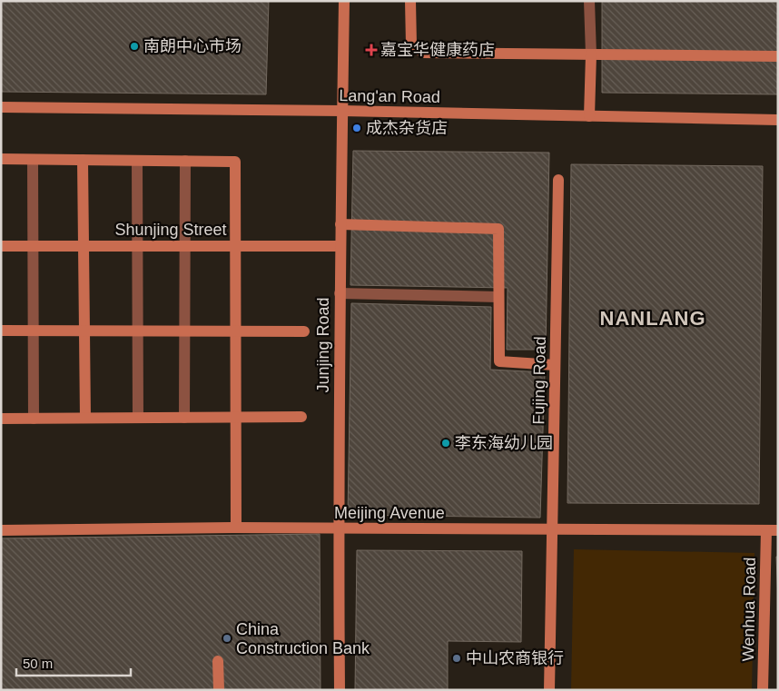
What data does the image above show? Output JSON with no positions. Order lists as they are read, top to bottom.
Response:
{
  "streets": {
    "street": [
      "Lang'an Road",
      "Shunjing Street",
      "Junjing Road",
      "Fujing Road",
      "Meijing Avenue",
      "Wenhua Road"
    ]
  },
  "crossings": [
    ["Lang'an Road", "Junjing Road"],
    ["Shunjing Street", "Junjing Road"],
    ["Junjing Road", "Meijing Avenue"],
    ["Fujing Road", "Meijing Avenue"],
    ["Meijing Avenue", "Wenhua Road"]
  ],
  "districts": ["NANLANG"],
  "places": {
    "other": [
      "南朗中心市场",
      "成杰杂货店",
      "李东海幼儿园",
      "China Construction Bank",
      "中山农商银行"
    ],
    "health": ["嘉宝华健康药店"]
  },
  "scale_bar": "50 m"
}
